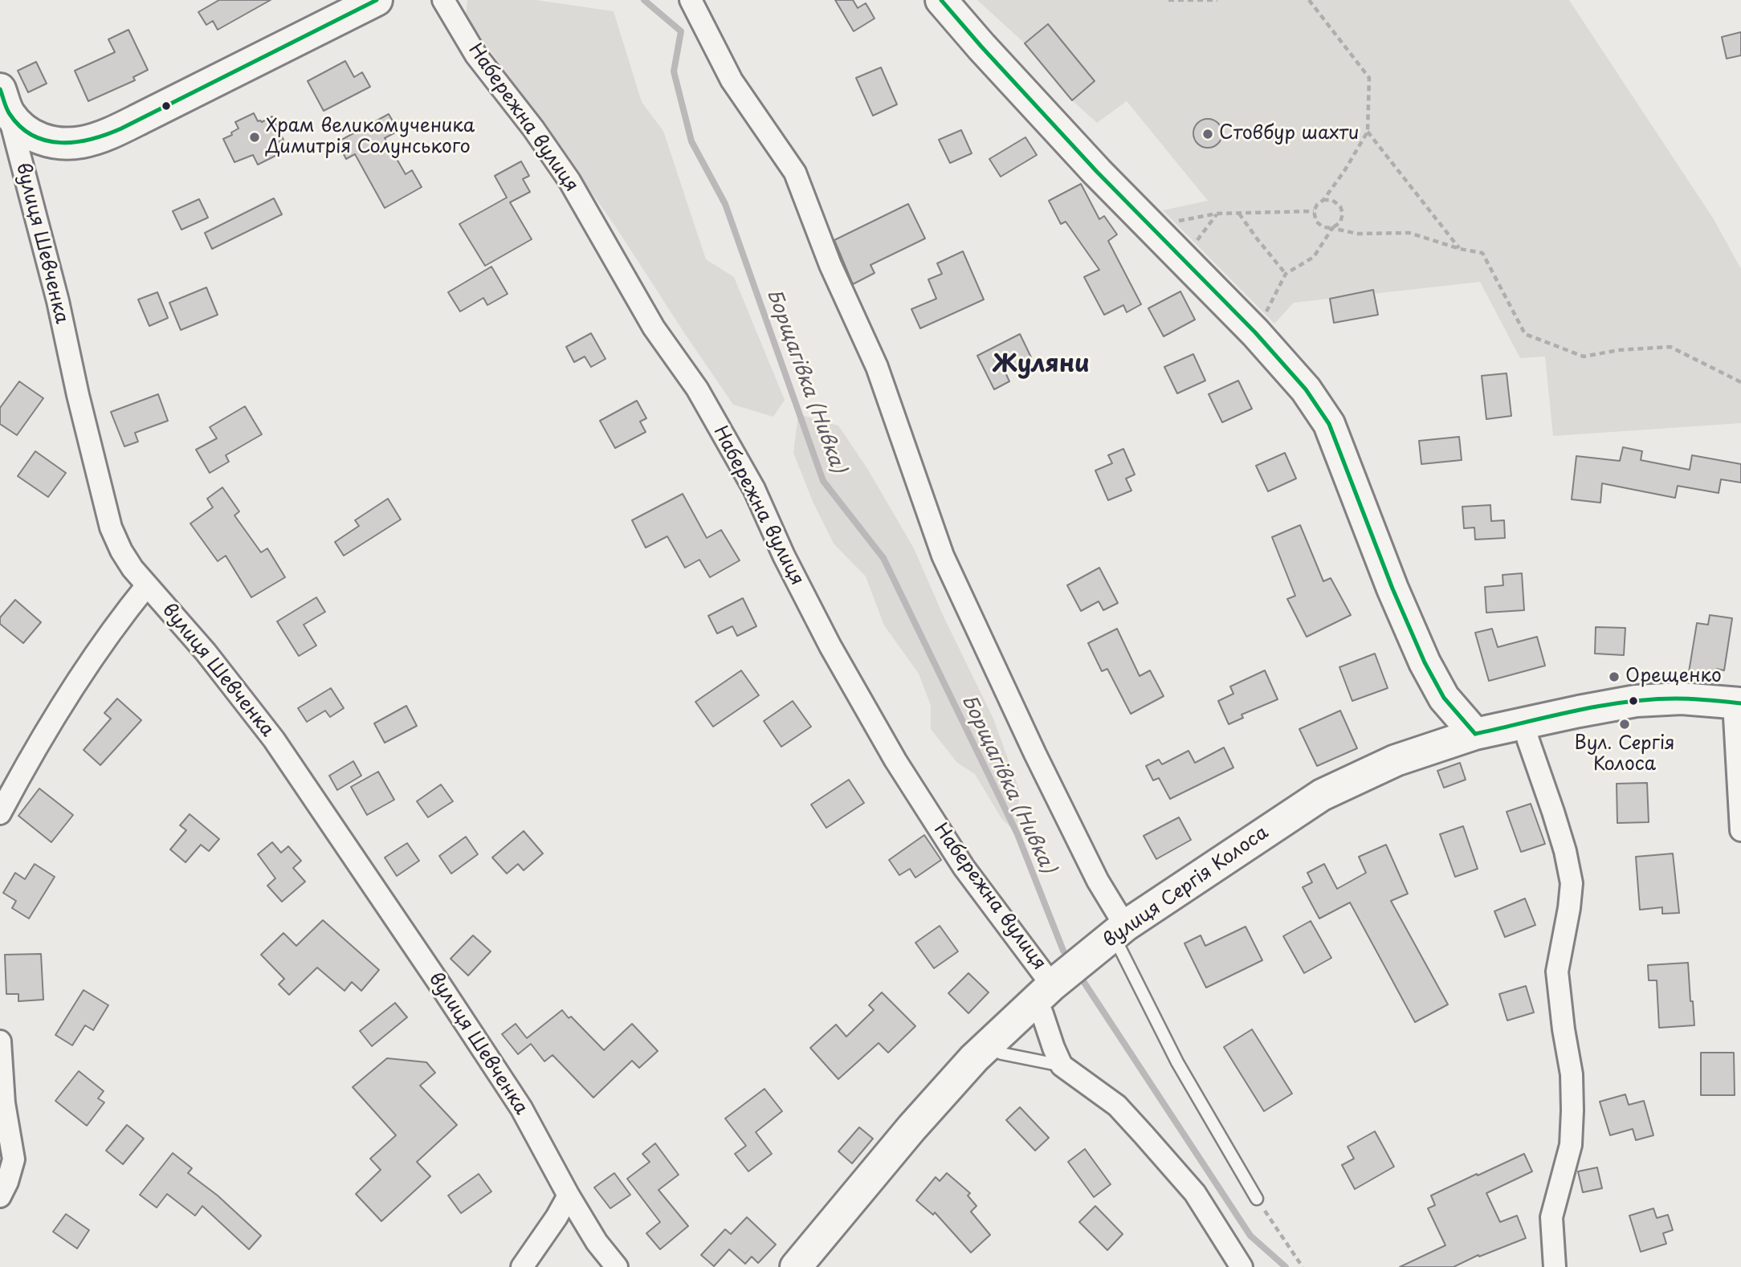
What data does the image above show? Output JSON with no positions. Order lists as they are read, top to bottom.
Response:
{
  "streets": {
    "street": ["Набережна вулиця", "вулиця Шевченка", "вулиця Сергія Колоса"]
  },
  "crossings": [
    ["Набережна вулиця", "вулиця Сергія Колоса"]
  ],
  "districts": ["Жуляни"],
  "water": ["Борщагівка (Нивка)"],
  "places": [
    "Cтовбур шахти",
    "Храм великомученика Димитрія Солунського",
    "Орещенко",
    "Вул. Сергія Колоса"
  ]
}
